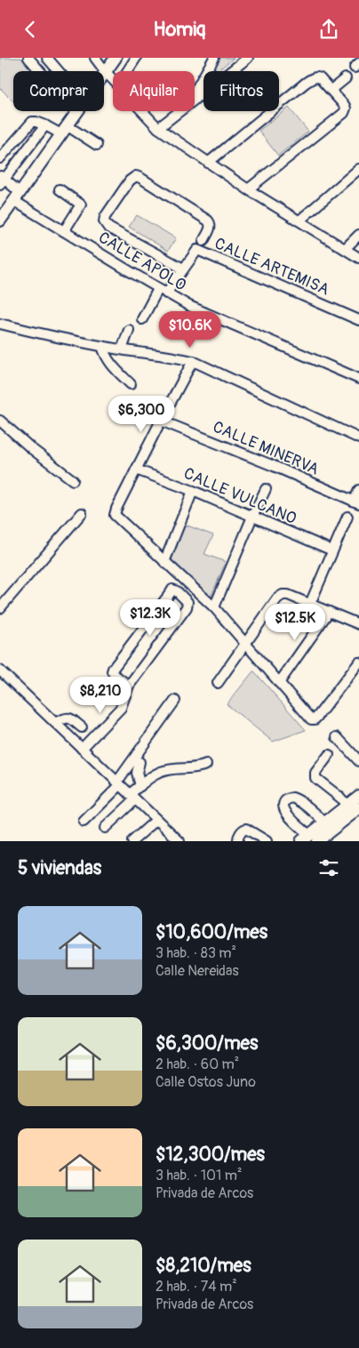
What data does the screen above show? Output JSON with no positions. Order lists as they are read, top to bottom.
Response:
{
  "streets": {
    "street": [
      "CALLE APOLO",
      "CALLE ARTEMISA",
      "CALLE MINERVA",
      "CALLE VULCANO"
    ]
  },
  "page": {
    "header": "Homiq",
    "chip": ["Comprar", "Alquilar", "Filtros"],
    "price": [
      "$10.6K",
      "$6,300",
      "$12.3K",
      "$12.5K",
      "$8,210"
    ],
    "heading": "5 viviendas",
    "list": [
      {
        "name": "$10,600/mes",
        "note": "3 hab. · 83 m² · Calle Nereidas"
      },
      {
        "name": "$6,300/mes",
        "note": "2 hab. · 60 m² · Calle Ostos Juno"
      },
      {
        "name": "$12,300/mes",
        "note": "3 hab. · 101 m² · Privada de Arcos"
      },
      {
        "name": "$8,210/mes",
        "note": "2 hab. · 74 m² · Privada de Arcos"
      }
    ]
  }
}
